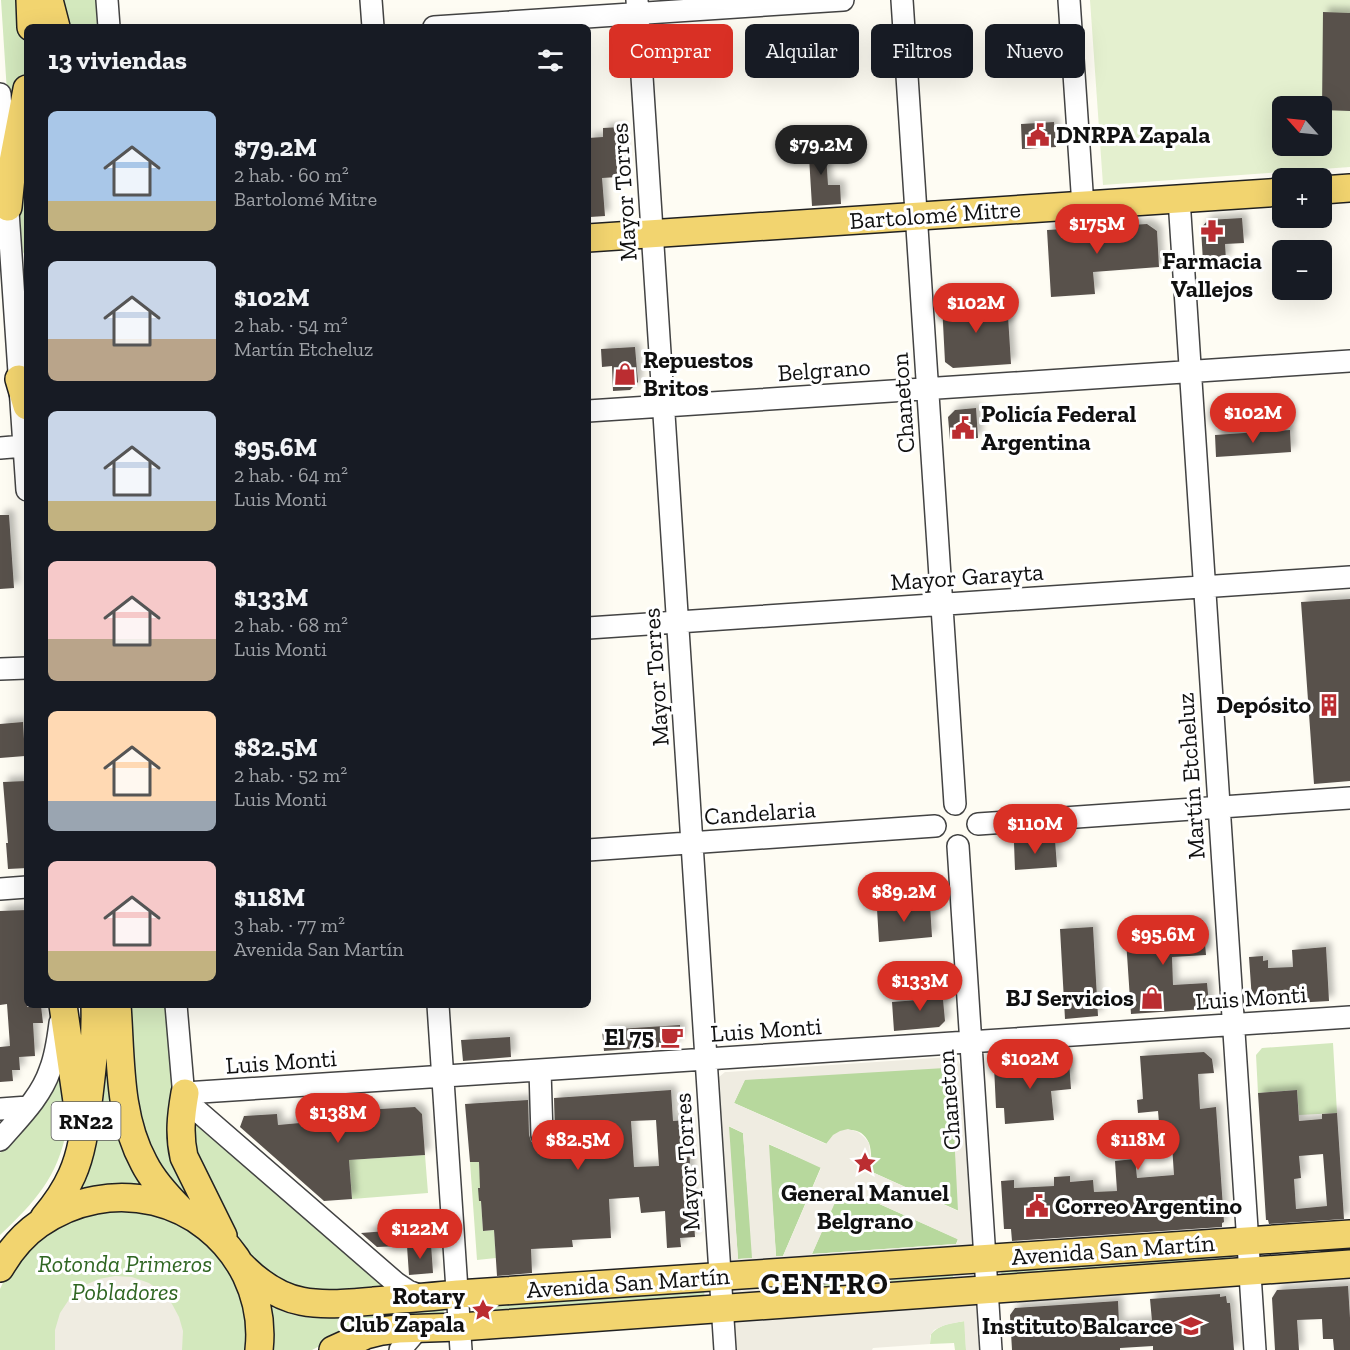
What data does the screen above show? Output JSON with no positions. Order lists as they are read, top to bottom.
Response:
{
  "streets": {
    "main road": ["Bartolomé Mitre", "RN22", "Avenida San Martín"],
    "street": [
      "Mayor Torres",
      "Belgrano",
      "Chaneton",
      "Mayor Garayta",
      "Martín Etcheluz",
      "Candelaria",
      "Luis Monti"
    ]
  },
  "crossings": [
    ["Mayor Torres", "Bartolomé Mitre"],
    ["Mayor Torres", "Belgrano"],
    ["Mayor Torres", "Mayor Garayta"],
    ["Mayor Torres", "Candelaria"],
    ["Mayor Torres", "Luis Monti"],
    ["Mayor Torres", "Avenida San Martín"],
    ["Bartolomé Mitre", "Chaneton"],
    ["Bartolomé Mitre", "Martín Etcheluz"],
    ["Belgrano", "Chaneton"],
    ["Belgrano", "Martín Etcheluz"],
    ["Chaneton", "Mayor Garayta"],
    ["Chaneton", "Candelaria"],
    ["Chaneton", "Luis Monti"],
    ["Chaneton", "Avenida San Martín"],
    ["Mayor Garayta", "Martín Etcheluz"],
    ["Martín Etcheluz", "Luis Monti"],
    ["Martín Etcheluz", "Avenida San Martín"],
    ["RN22", "Avenida San Martín"]
  ],
  "districts": ["CENTRO"],
  "parks": ["Rotonda Primeros Pobladores"],
  "places": {
    "public building": ["DNRPA Zapala", "Policía Federal Argentina", "Correo Argentino"],
    "pharmacy": ["Farmacia Vallejos"],
    "shop": ["Repuestos Britos", "BJ Servicios"],
    "building": ["Depósito"],
    "cafe": ["El 75"],
    "place": ["General Manuel Belgrano", "Rotary Club Zapala"],
    "school or university": ["Instituto Balcarce"]
  },
  "north": "top left",
  "page": {
    "chip": [
      "Comprar",
      "Alquilar",
      "Filtros",
      "Nuevo"
    ],
    "heading": "13 viviendas",
    "map_buttons": ["+", "−"],
    "list": [
      {
        "name": "$79.2M",
        "note": "2 hab. · 60 m² · Bartolomé Mitre"
      },
      {
        "name": "$102M",
        "note": "2 hab. · 54 m² · Martín Etcheluz"
      },
      {
        "name": "$95.6M",
        "note": "2 hab. · 64 m² · Luis Monti"
      },
      {
        "name": "$133M",
        "note": "2 hab. · 68 m² · Luis Monti"
      },
      {
        "name": "$82.5M",
        "note": "2 hab. · 52 m² · Luis Monti"
      },
      {
        "name": "$118M",
        "note": "3 hab. · 77 m² · Avenida San Martín"
      }
    ],
    "price": [
      "$79.2M",
      "$175M",
      "$102M",
      "$102M",
      "$110M",
      "$89.2M",
      "$95.6M",
      "$133M",
      "$102M",
      "$138M",
      "$82.5M",
      "$118M",
      "$122M"
    ]
  }
}
